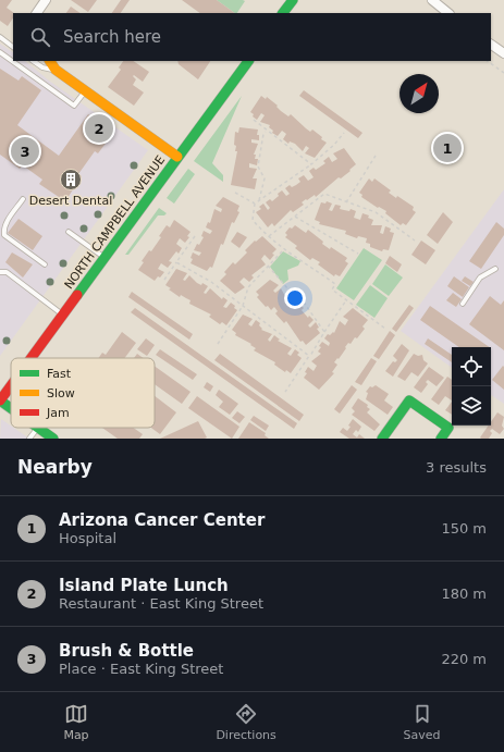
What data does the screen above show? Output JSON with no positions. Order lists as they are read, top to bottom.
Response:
{
  "streets": {
    "main road": ["NORTH CAMPBELL AVENUE"]
  },
  "places": {
    "building": ["Desert Dental"]
  },
  "legend": ["Fast", "Slow", "Jam"],
  "north": "top right",
  "page": {
    "search": "Search here",
    "pins": ["2", "1", "3"],
    "heading": ["Nearby", "3 results"],
    "list": [
      {
        "mark": "1",
        "name": "Arizona Cancer Center",
        "note": "Hospital",
        "value": "150 m"
      },
      {
        "mark": "2",
        "name": "Island Plate Lunch",
        "note": "Restaurant · East King Street",
        "value": "180 m"
      },
      {
        "mark": "3",
        "name": "Brush & Bottle",
        "note": "Place · East King Street",
        "value": "220 m"
      }
    ],
    "nav": ["Map", "Directions", "Saved"]
  }
}
